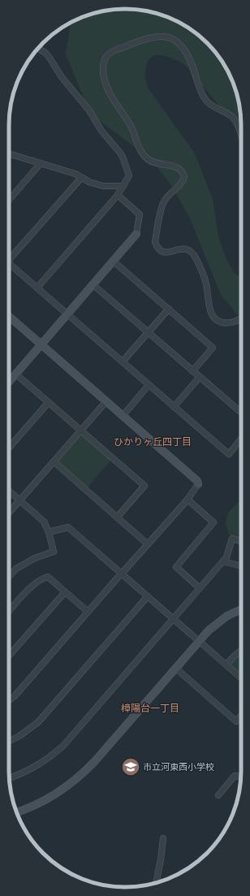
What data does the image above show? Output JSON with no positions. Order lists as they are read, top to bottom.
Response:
{
  "districts": ["ひかりヶ丘四丁目", "樟陽台一丁目"],
  "places": {
    "school or university": ["市立河東西小学校"]
  }
}
